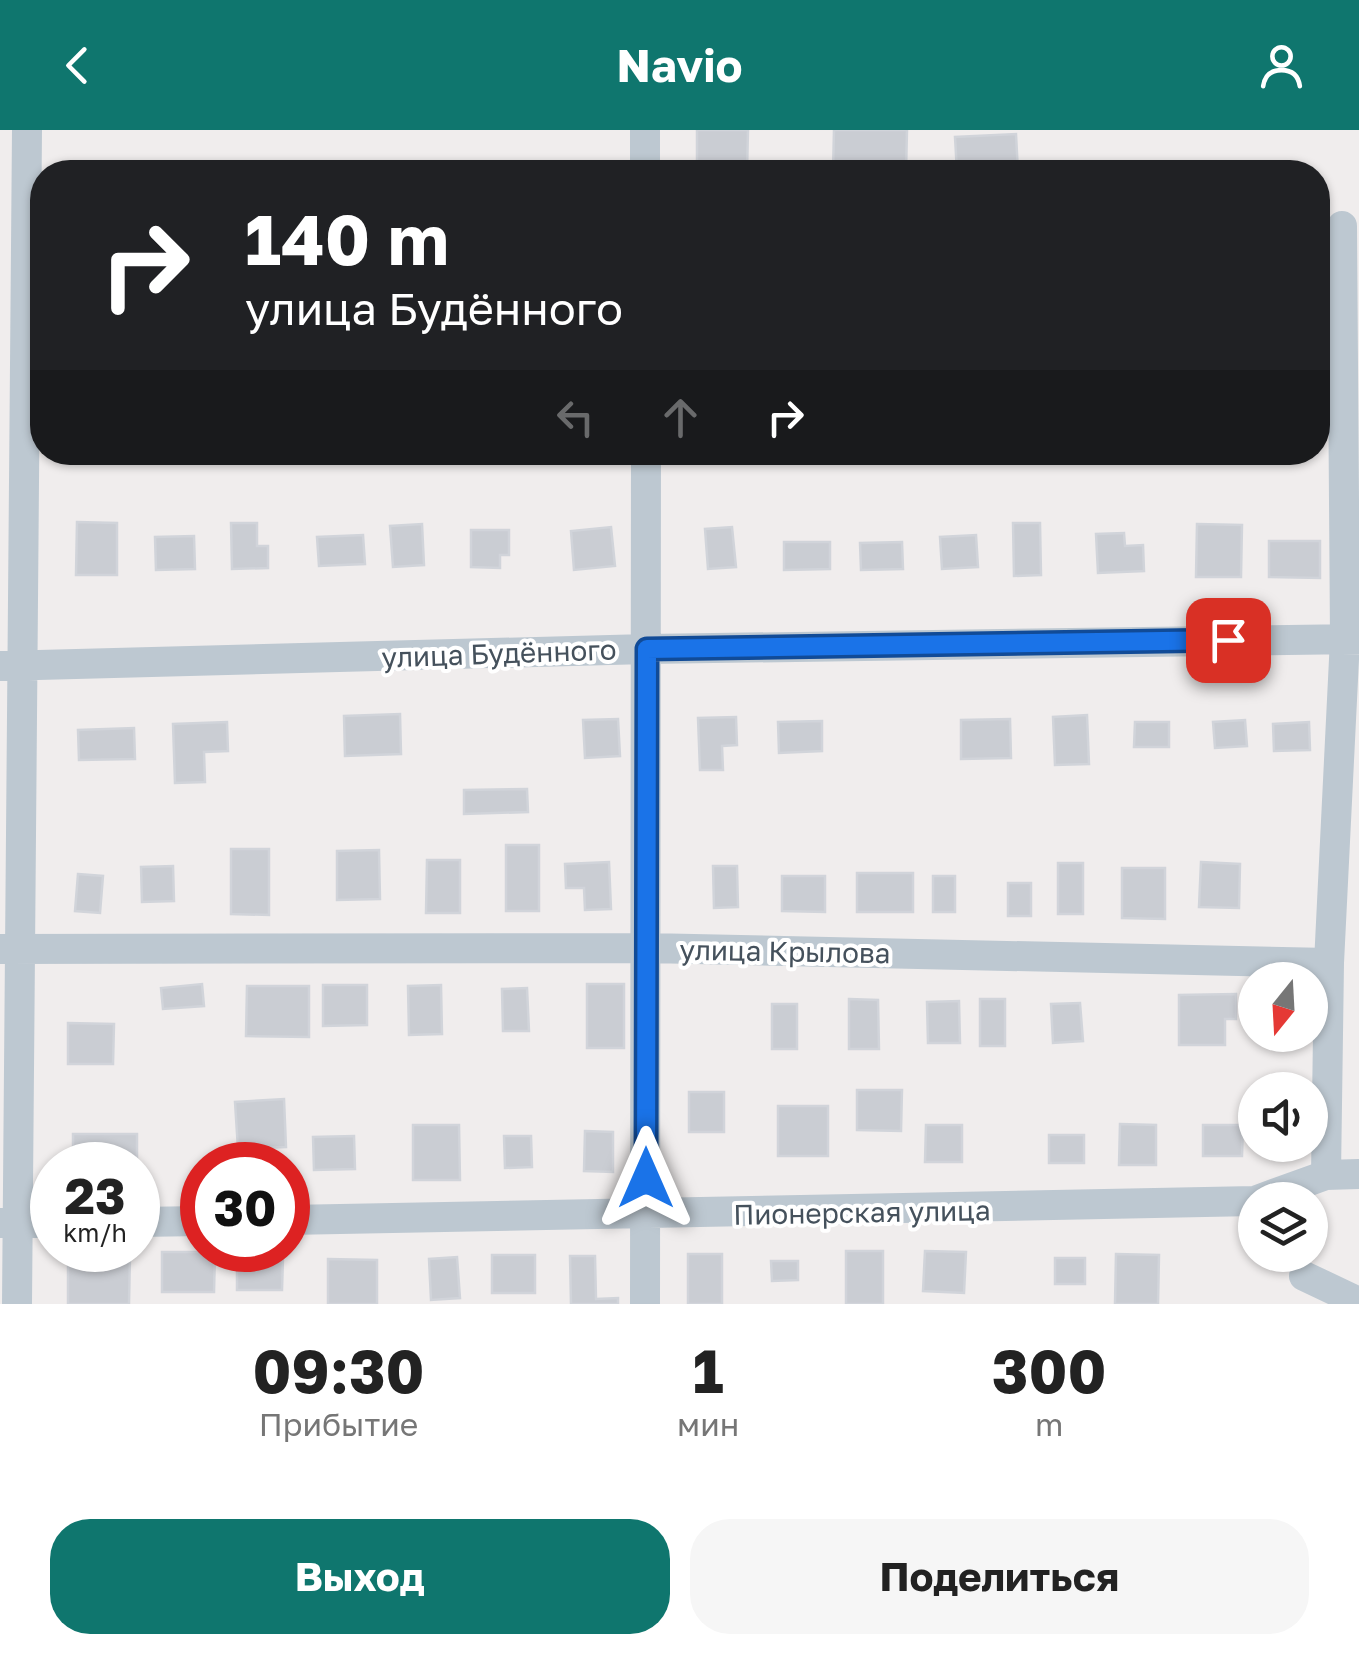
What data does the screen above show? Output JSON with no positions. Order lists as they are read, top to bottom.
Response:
{
  "streets": {
    "street": ["улица Будённого", "улица Крылова", "Пионерская улица"]
  },
  "north": "bottom",
  "page": {
    "header": "Navio",
    "turn": ["140 m", "улица Будённого"],
    "speed": "23 km/h",
    "limit": "30",
    "eta": [
      "09:30",
      "Прибытие",
      "1",
      "мин",
      "300",
      "m"
    ],
    "buttons": ["Выход", "Поделиться"]
  }
}
